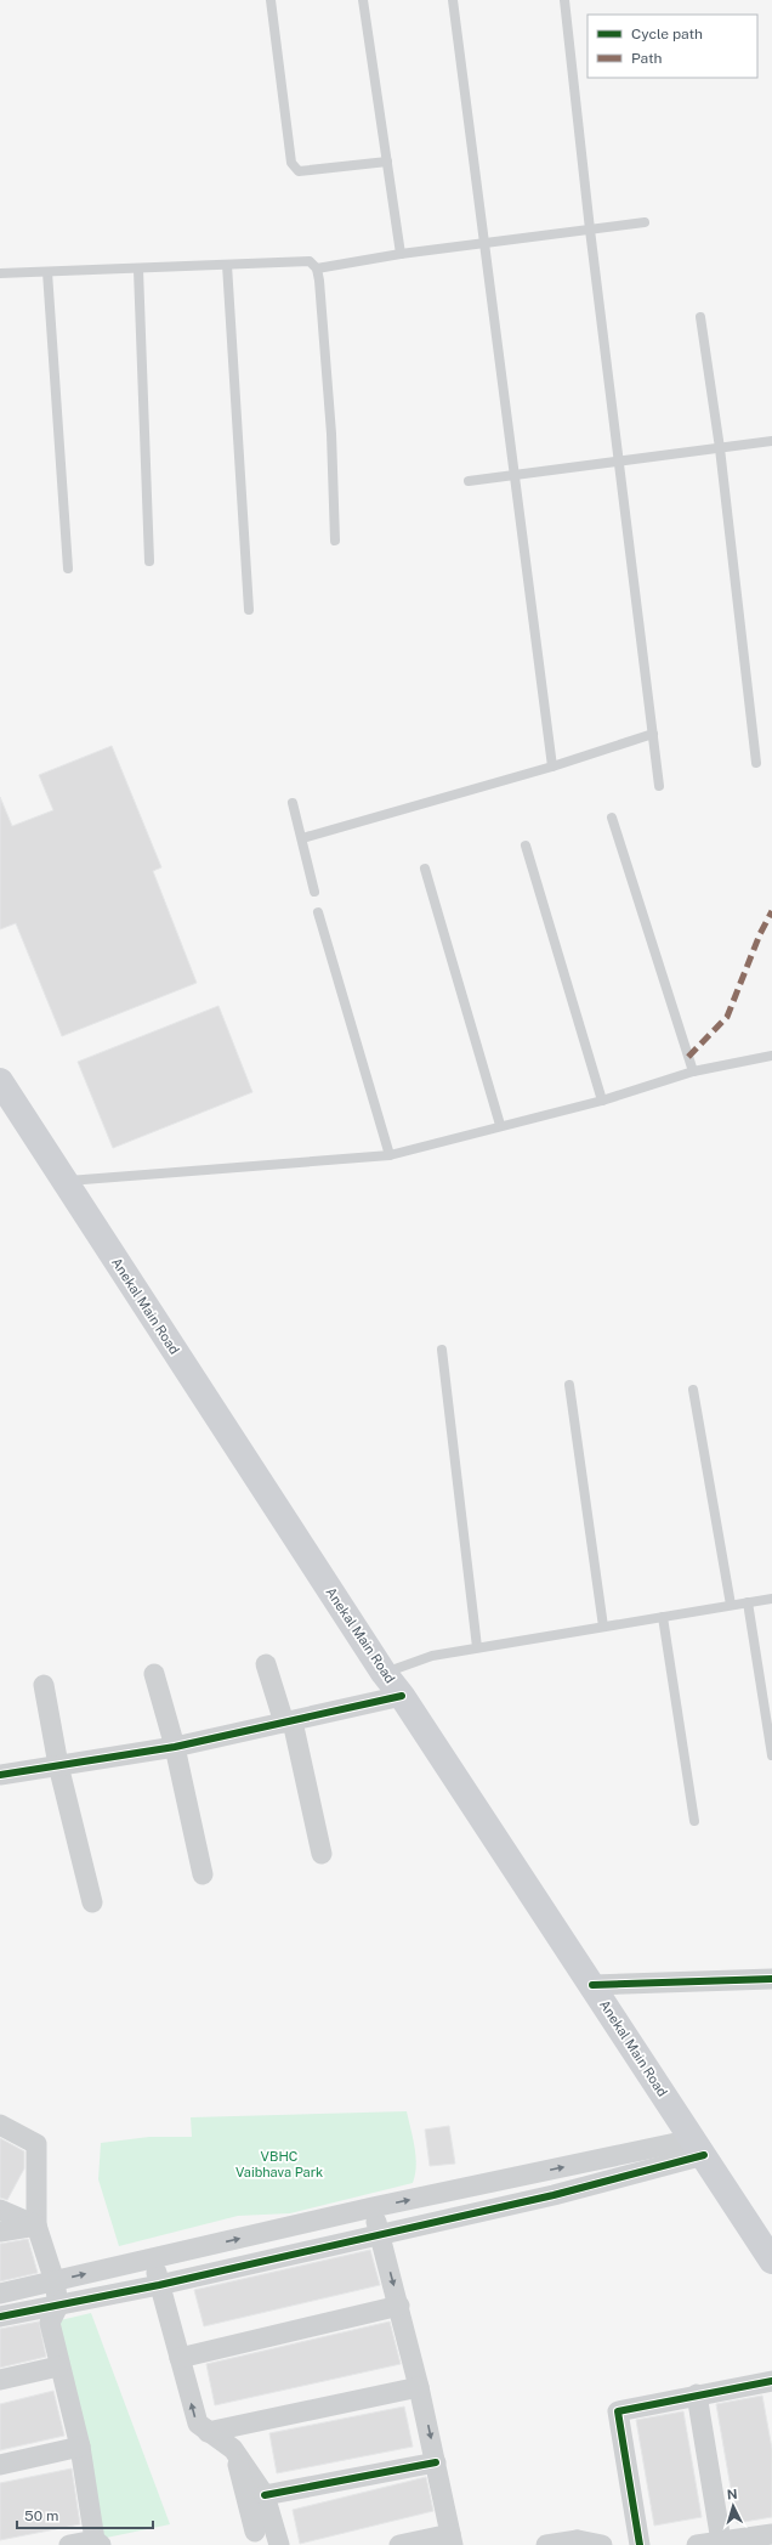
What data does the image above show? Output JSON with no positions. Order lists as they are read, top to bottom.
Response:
{
  "streets": {
    "main road": ["Anekal Main Road"]
  },
  "parks": ["VBHC Vaibhava Park"],
  "legend": ["Cycle path", "Path"],
  "scale_bar": "50 m",
  "north": "top"
}
